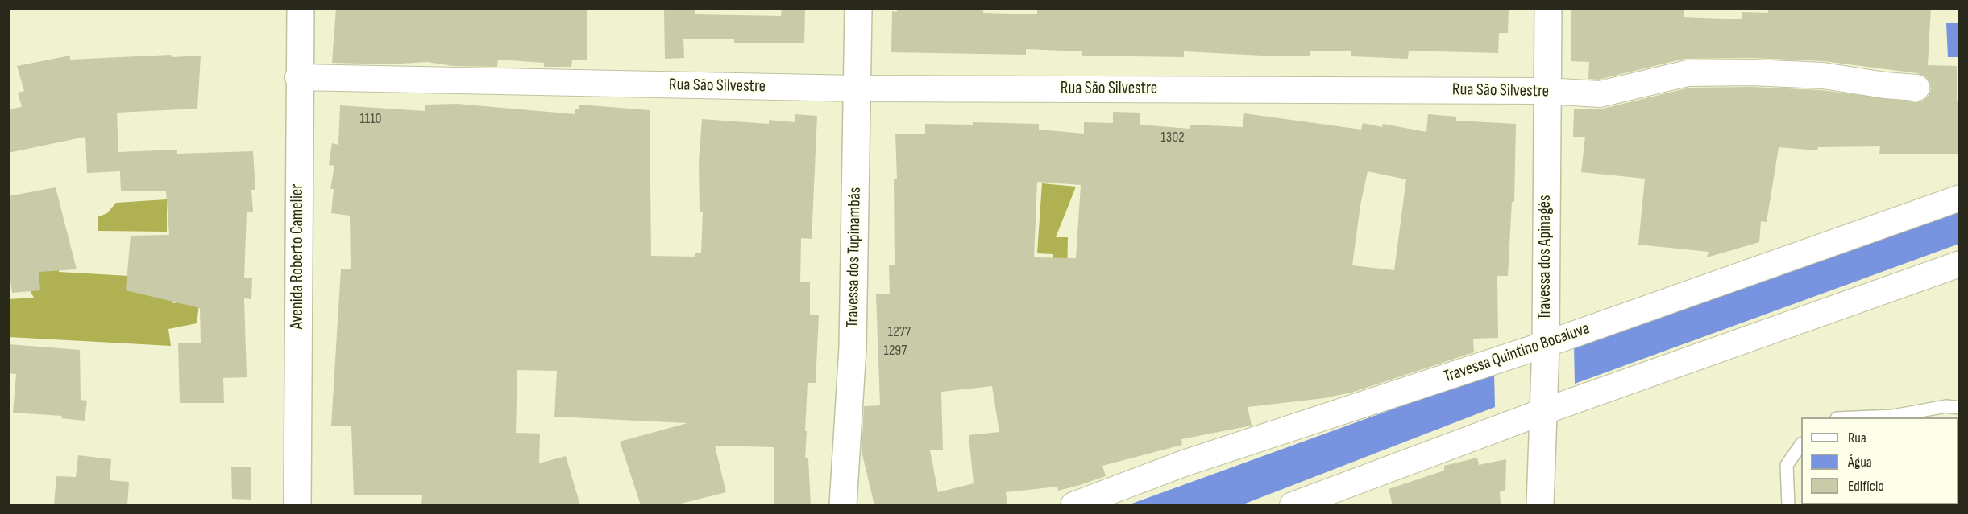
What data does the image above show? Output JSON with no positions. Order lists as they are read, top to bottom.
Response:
{
  "streets": {
    "street": [
      "Rua São Silvestre",
      "Avenida Roberto Camelier",
      "Travessa dos Tupinambás",
      "Travessa dos Apinagés",
      "Travessa Quintino Bocaiuva"
    ]
  },
  "crossings": [
    ["Rua São Silvestre", "Avenida Roberto Camelier"],
    ["Rua São Silvestre", "Travessa dos Tupinambás"],
    ["Rua São Silvestre", "Travessa dos Apinagés"],
    ["Travessa dos Apinagés", "Travessa Quintino Bocaiuva"]
  ],
  "house_numbers": [
    "1110",
    "1302",
    "1277",
    "1297"
  ],
  "legend": ["Rua", "Água", "Edifício"]
}
